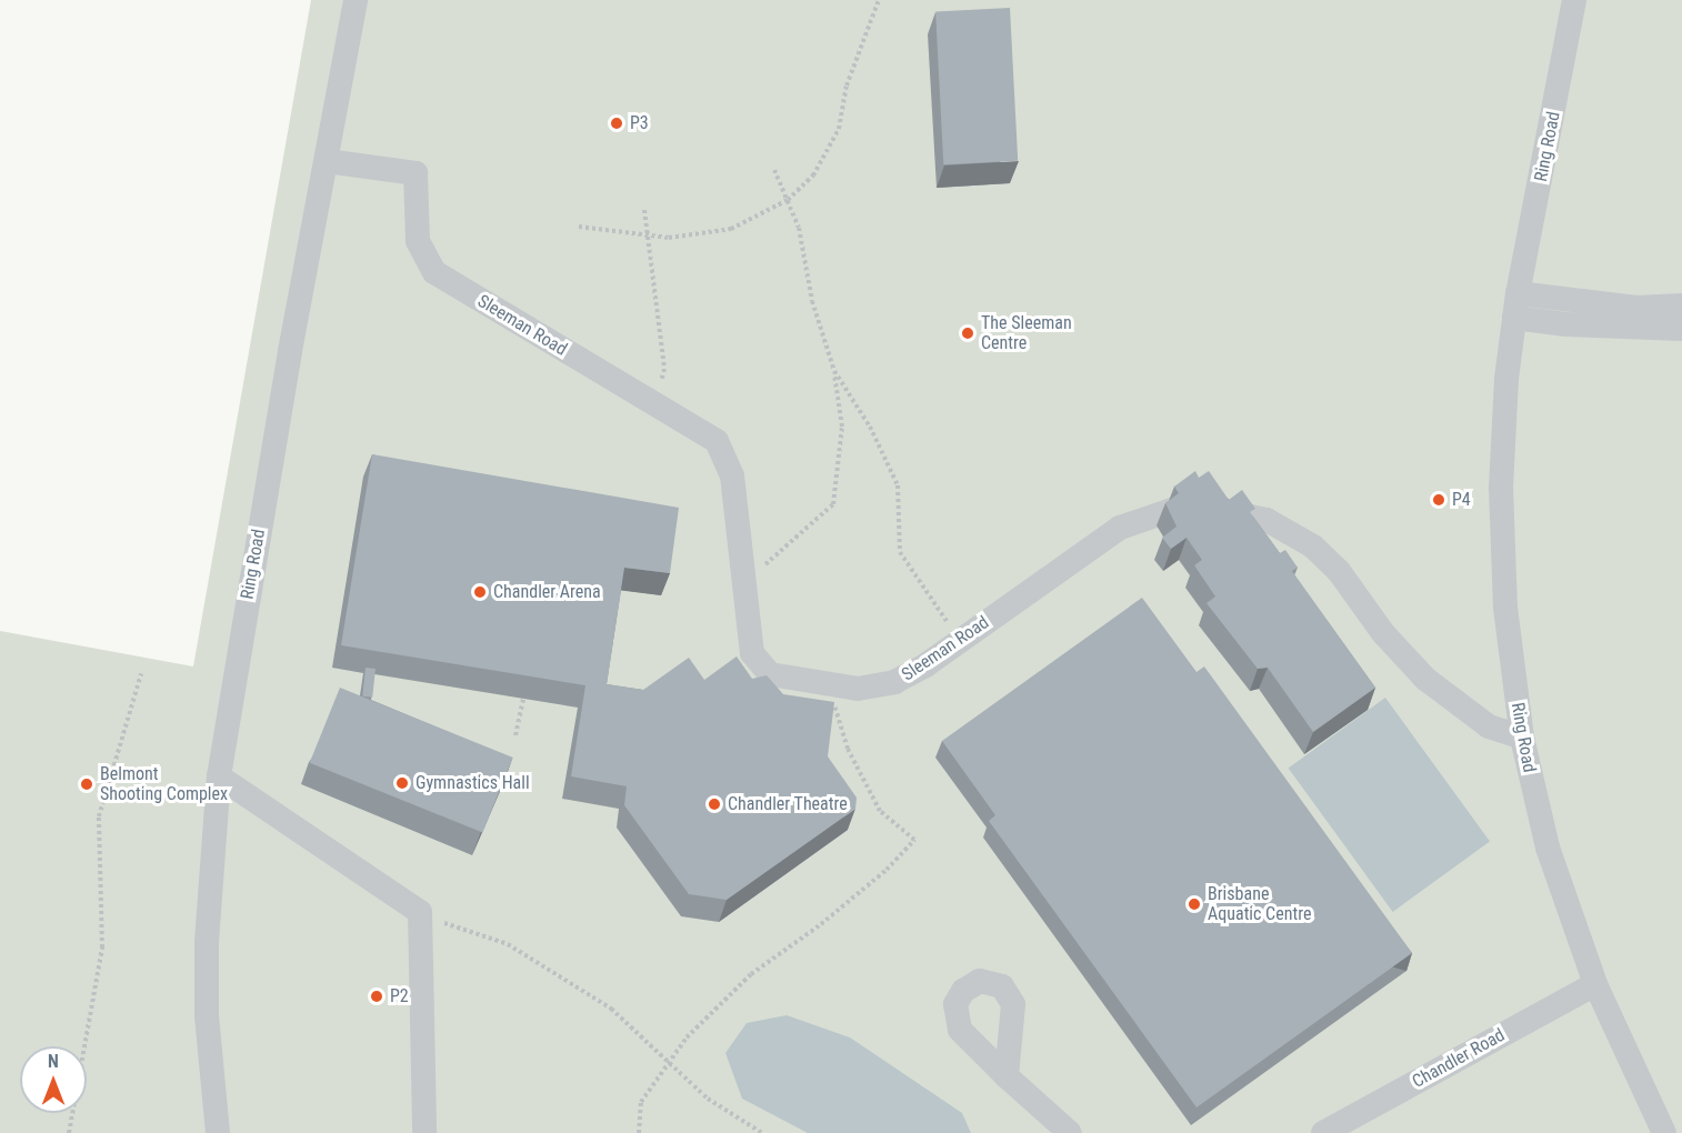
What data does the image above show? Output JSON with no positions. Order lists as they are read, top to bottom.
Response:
{
  "streets": {
    "lane": ["Ring Road", "Sleeman Road", "Chandler Road"]
  },
  "crossings": [
    ["Ring Road", "Sleeman Road"],
    ["Ring Road", "Chandler Road"]
  ],
  "places": [
    "P3",
    "The Sleeman Centre",
    "P4",
    "Chandler Arena",
    "Gymnastics Hall",
    "Belmont Shooting Complex",
    "Chandler Theatre",
    "Brisbane Aquatic Centre",
    "P2"
  ],
  "north": "top"
}
